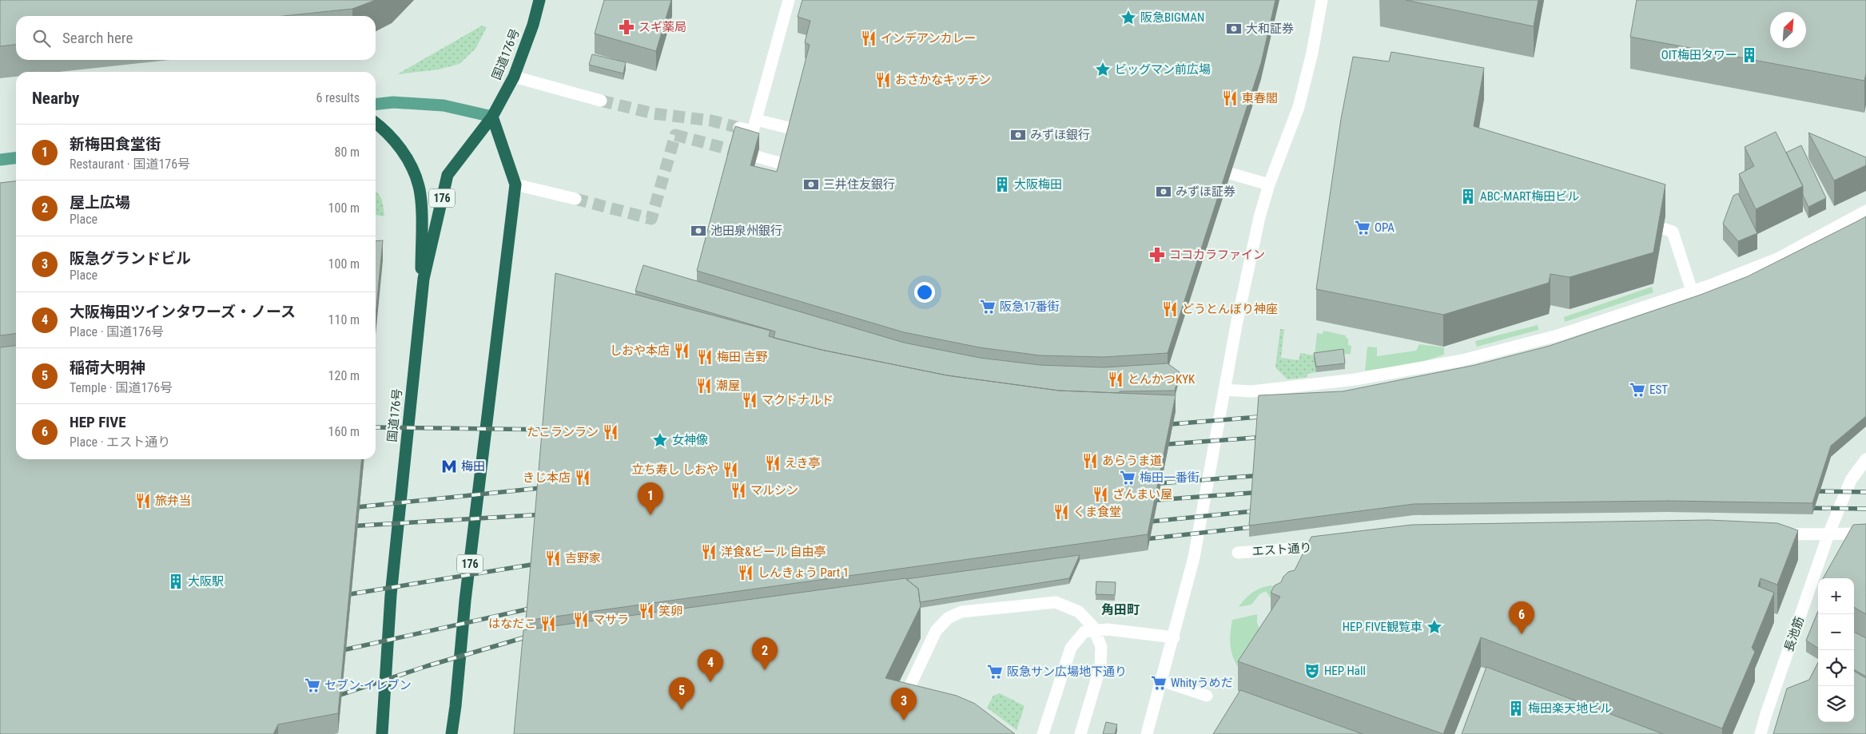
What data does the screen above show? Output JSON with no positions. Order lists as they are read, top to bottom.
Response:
{
  "streets": {
    "highway": ["国道176号", "176"],
    "street": ["エスト通り", "長池筋"]
  },
  "crossings": [
    ["国道176号", "176"]
  ],
  "districts": ["角田町"],
  "places": {
    "place": [
      "阪急BIGMAN",
      "ビッグマン前広場",
      "女神像",
      "HEP FIVE観覧車"
    ],
    "pharmacy": ["スギ薬局", "ココカラファイン"],
    "bank": [
      "大和証券",
      "みずほ銀行",
      "三井住友銀行",
      "みずほ証券",
      "池田泉州銀行"
    ],
    "restaurant": [
      "インデアンカレー",
      "おさかなキッチン",
      "東春閣",
      "どうとんぼり神座",
      "しおや本店",
      "梅田 吉野",
      "とんかつKYK",
      "潮屋",
      "マクドナルド",
      "たこランラン",
      "あらうま道",
      "えき亭",
      "立ち寿し しおや",
      "きじ本店",
      "マルシン",
      "ざんまい屋",
      "旅弁当",
      "くま食堂",
      "洋食&ビール 自由亭",
      "吉野家",
      "しんきょう Part 1",
      "笑卵",
      "マサラ",
      "はなだこ"
    ],
    "building": [
      "OIT梅田タワー",
      "大阪梅田",
      "ABC-MART梅田ビル",
      "大阪駅",
      "梅田楽天地ビル"
    ],
    "supermarket": [
      "OPA",
      "阪急17番街",
      "EST",
      "梅田一番街",
      "阪急サン広場地下通り",
      "Whityうめだ",
      "セブン-イレブン"
    ],
    "metro station": ["梅田"],
    "theatre": ["HEP Hall"]
  },
  "north": "top right",
  "page": {
    "search": "Search here",
    "heading": ["Nearby", "6 results"],
    "list": [
      {
        "mark": "1",
        "name": "新梅田食堂街",
        "note": "Restaurant · 国道176号",
        "value": "80 m"
      },
      {
        "mark": "2",
        "name": "屋上広場",
        "note": "Place",
        "value": "100 m"
      },
      {
        "mark": "3",
        "name": "阪急グランドビル",
        "note": "Place",
        "value": "100 m"
      },
      {
        "mark": "4",
        "name": "大阪梅田ツインタワーズ・ノース",
        "note": "Place · 国道176号",
        "value": "110 m"
      },
      {
        "mark": "5",
        "name": "稲荷大明神",
        "note": "Temple · 国道176号",
        "value": "120 m"
      },
      {
        "mark": "6",
        "name": "HEP FIVE",
        "note": "Place · エスト通り",
        "value": "160 m"
      }
    ],
    "pins": [
      "1",
      "6",
      "2",
      "4",
      "5",
      "3"
    ],
    "map_buttons": ["+", "−"]
  }
}
